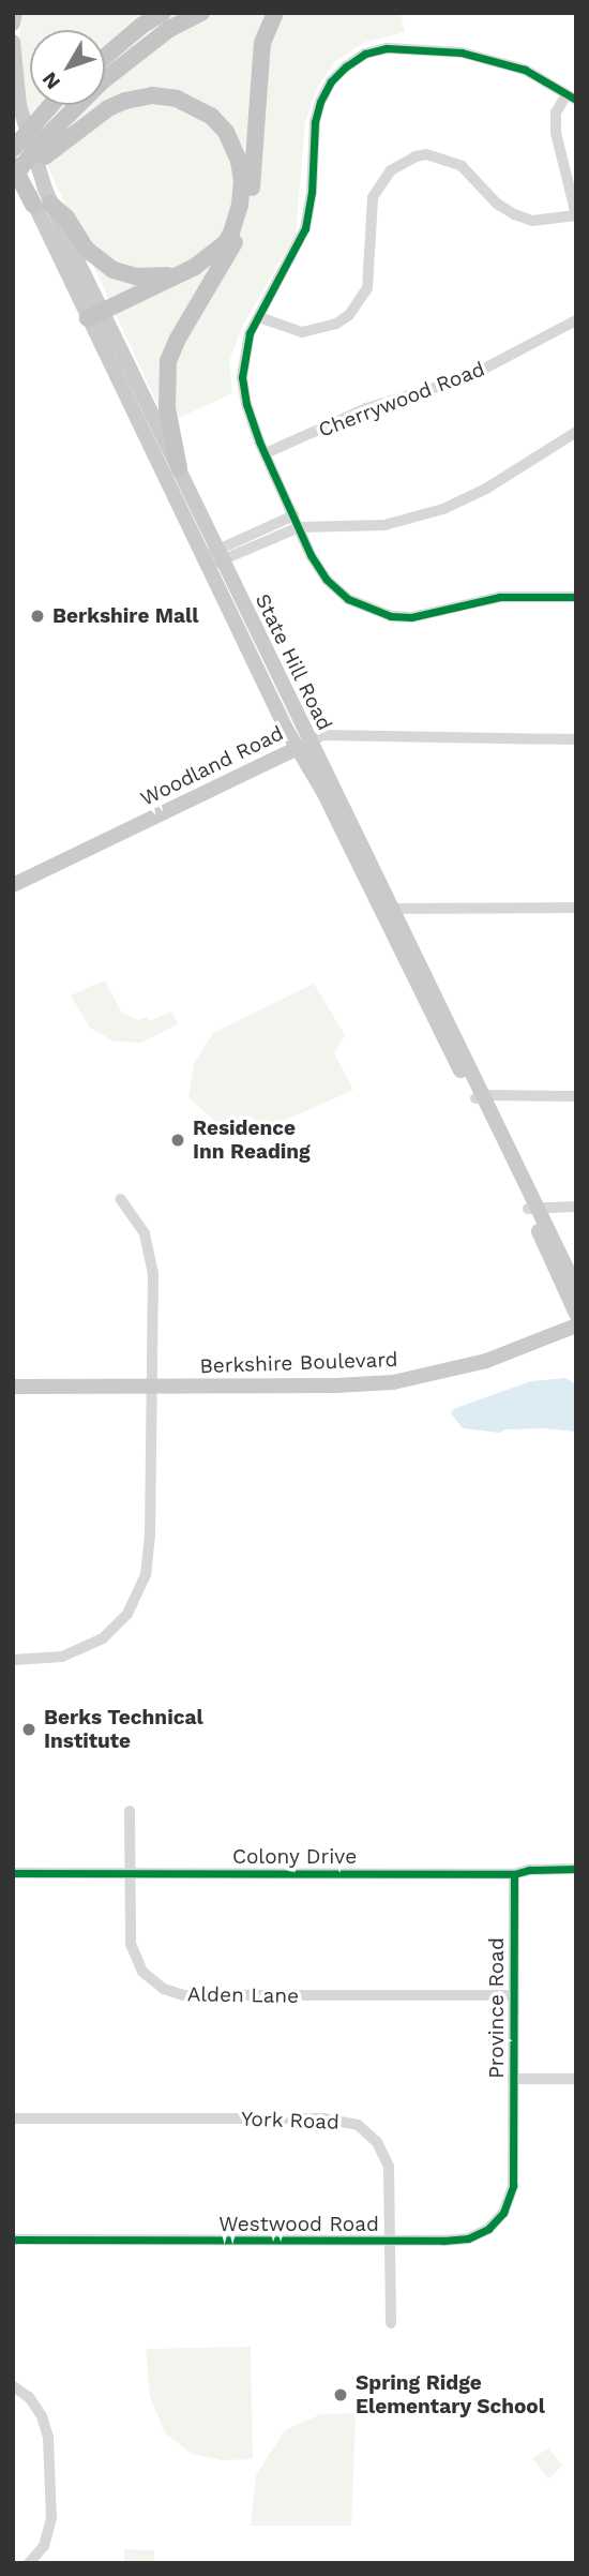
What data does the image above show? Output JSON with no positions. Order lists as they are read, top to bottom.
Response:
{
  "streets": {
    "main road": ["State Hill Road", "Woodland Road", "Berkshire Boulevard"],
    "street": [
      "Cherrywood Road",
      "Colony Drive",
      "Alden Lane",
      "Province Road",
      "York Road",
      "Westwood Road"
    ]
  },
  "crossings": [
    ["State Hill Road", "Woodland Road"],
    ["Colony Drive", "Alden Lane"],
    ["Colony Drive", "Province Road"],
    ["Alden Lane", "Province Road"],
    ["Province Road", "Westwood Road"],
    ["York Road", "Westwood Road"]
  ],
  "places": [
    "Berkshire Mall",
    "Residence Inn Reading",
    "Berks Technical Institute",
    "Spring Ridge Elementary School"
  ],
  "north": "bottom left"
}
